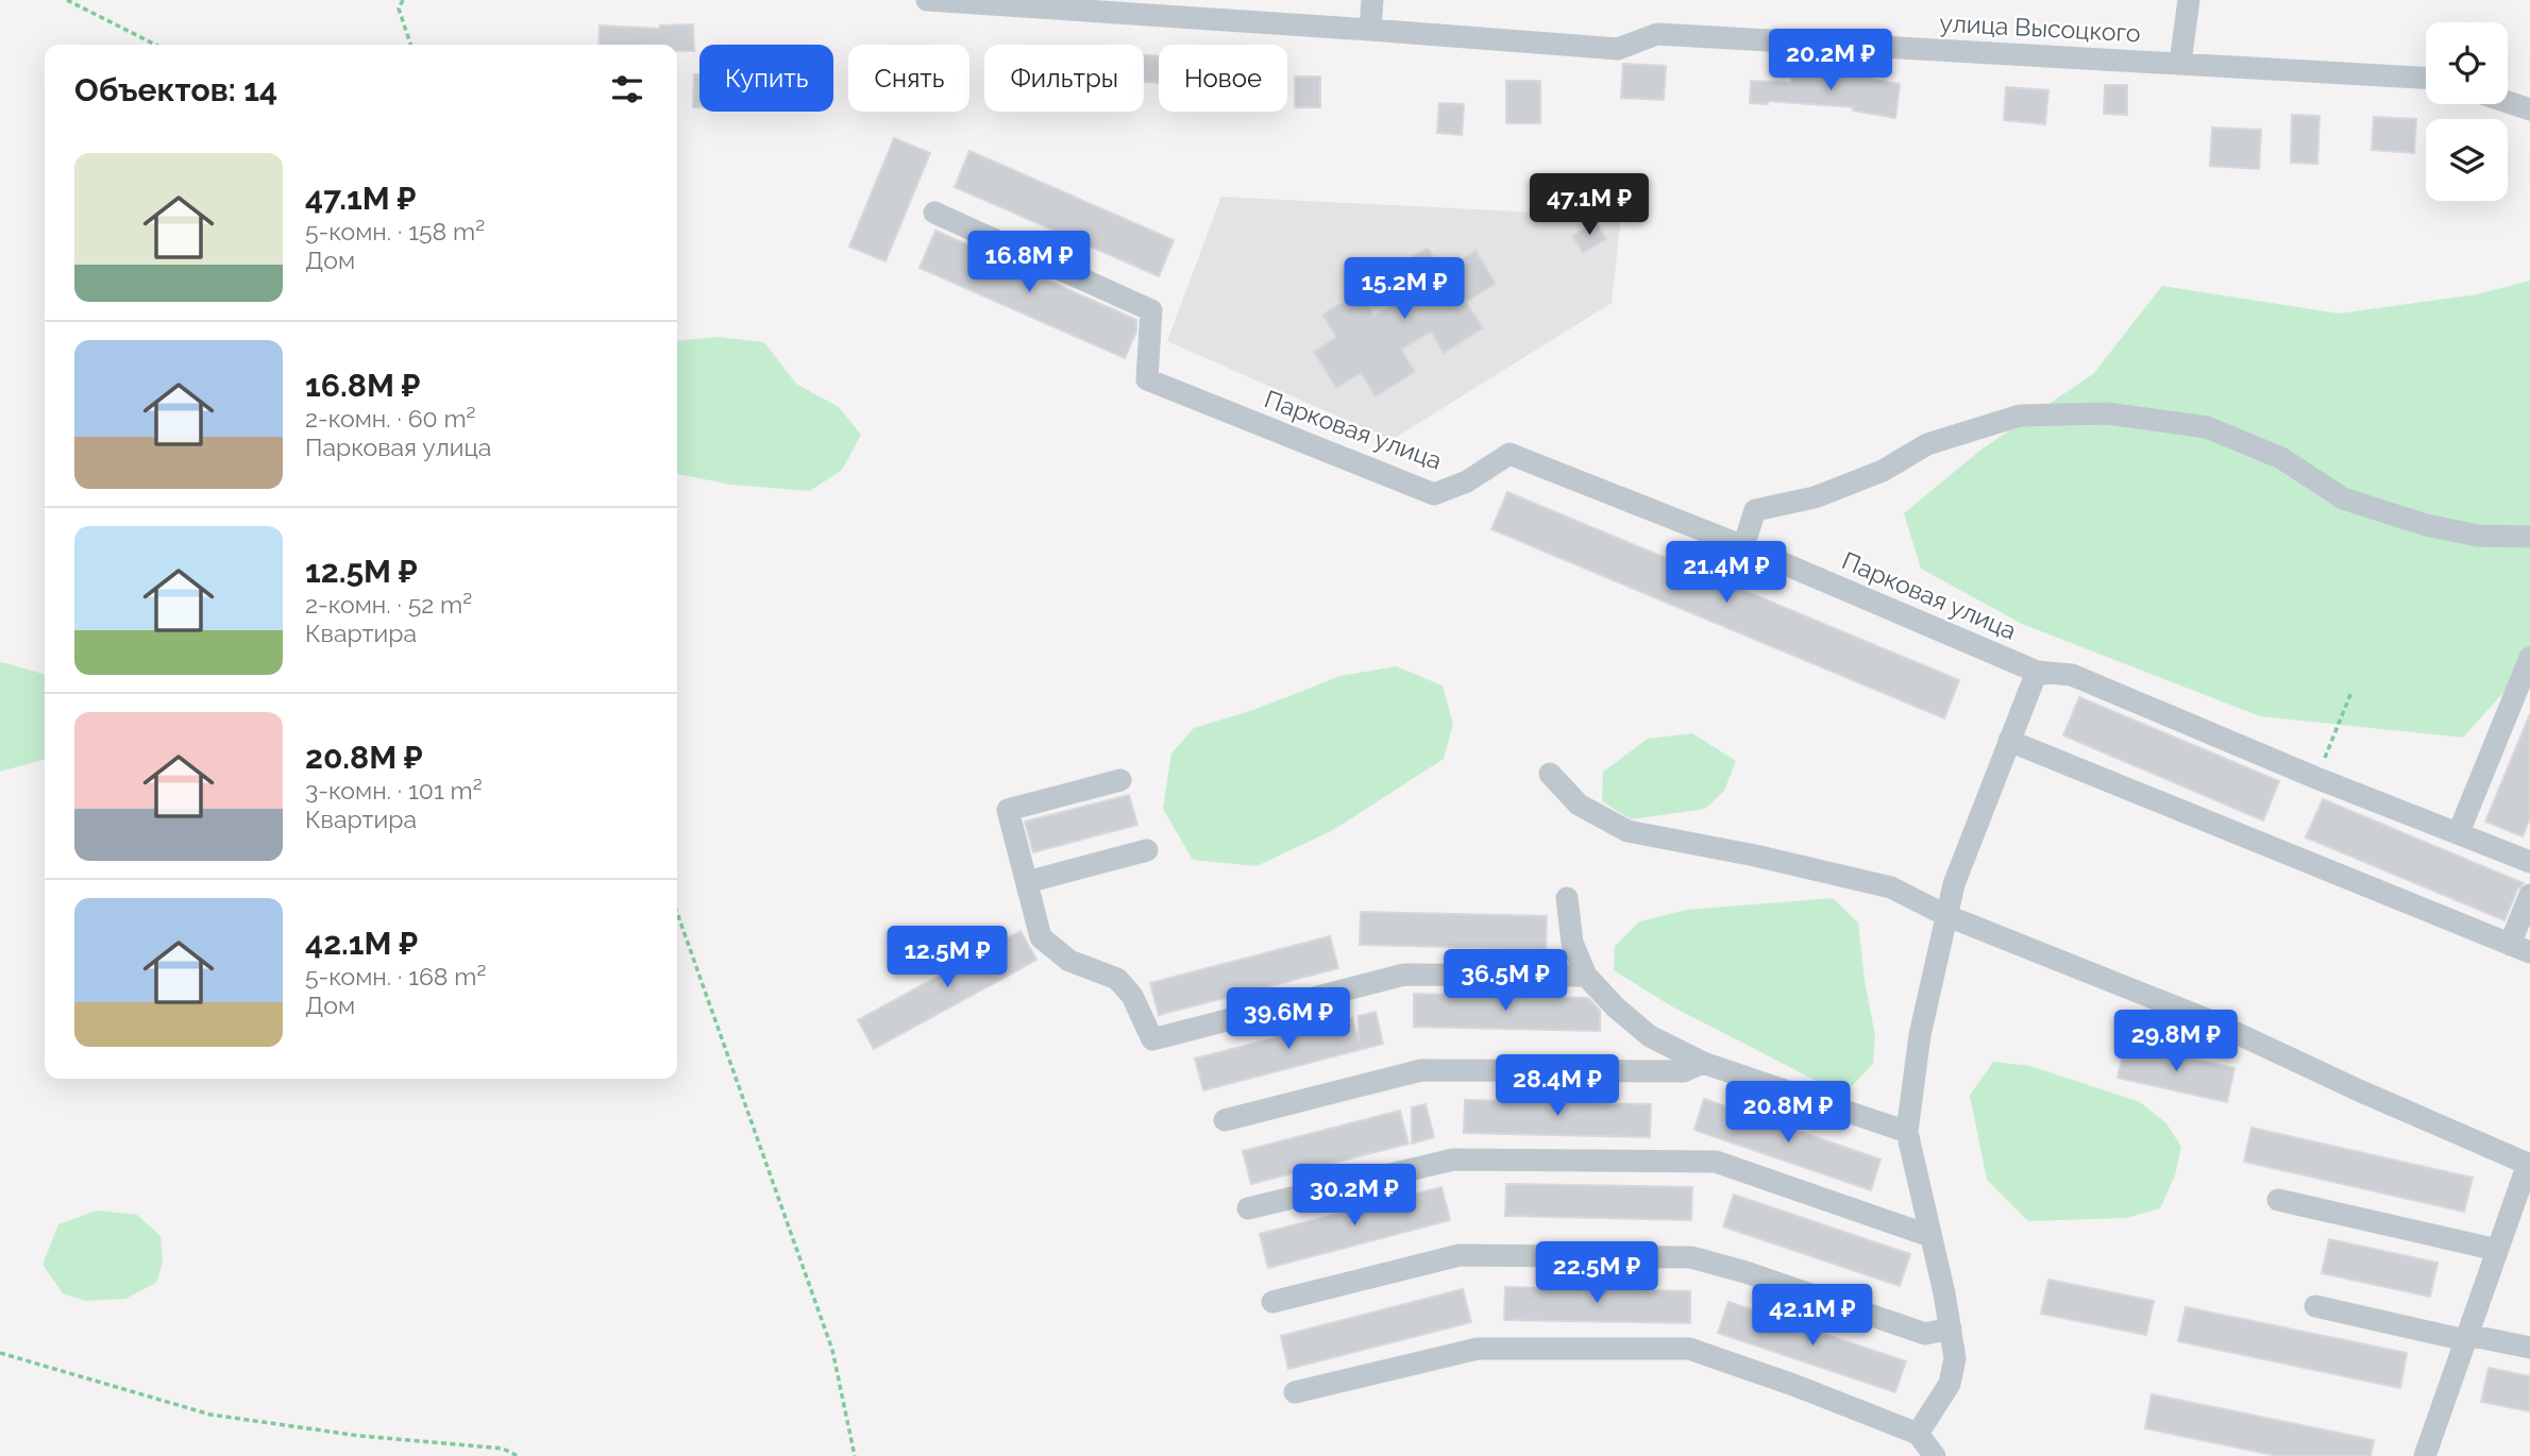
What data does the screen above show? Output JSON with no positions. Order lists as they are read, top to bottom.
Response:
{
  "streets": {
    "street": ["улица Высоцкого", "Парковая улица"]
  },
  "page": {
    "price": [
      "20.2M ₽",
      "47.1M ₽",
      "16.8M ₽",
      "15.2M ₽",
      "21.4M ₽",
      "12.5M ₽",
      "36.5M ₽",
      "39.6M ₽",
      "29.8M ₽",
      "28.4M ₽",
      "20.8M ₽",
      "30.2M ₽",
      "22.5M ₽",
      "42.1M ₽"
    ],
    "chip": [
      "Купить",
      "Снять",
      "Фильтры",
      "Новое"
    ],
    "heading": "Объектов: 14",
    "list": [
      {
        "name": "47.1M ₽",
        "note": "5-комн. · 158 m² · Дом"
      },
      {
        "name": "16.8M ₽",
        "note": "2-комн. · 60 m² · Парковая улица"
      },
      {
        "name": "12.5M ₽",
        "note": "2-комн. · 52 m² · Квартира"
      },
      {
        "name": "20.8M ₽",
        "note": "3-комн. · 101 m² · Квартира"
      },
      {
        "name": "42.1M ₽",
        "note": "5-комн. · 168 m² · Дом"
      }
    ]
  }
}
